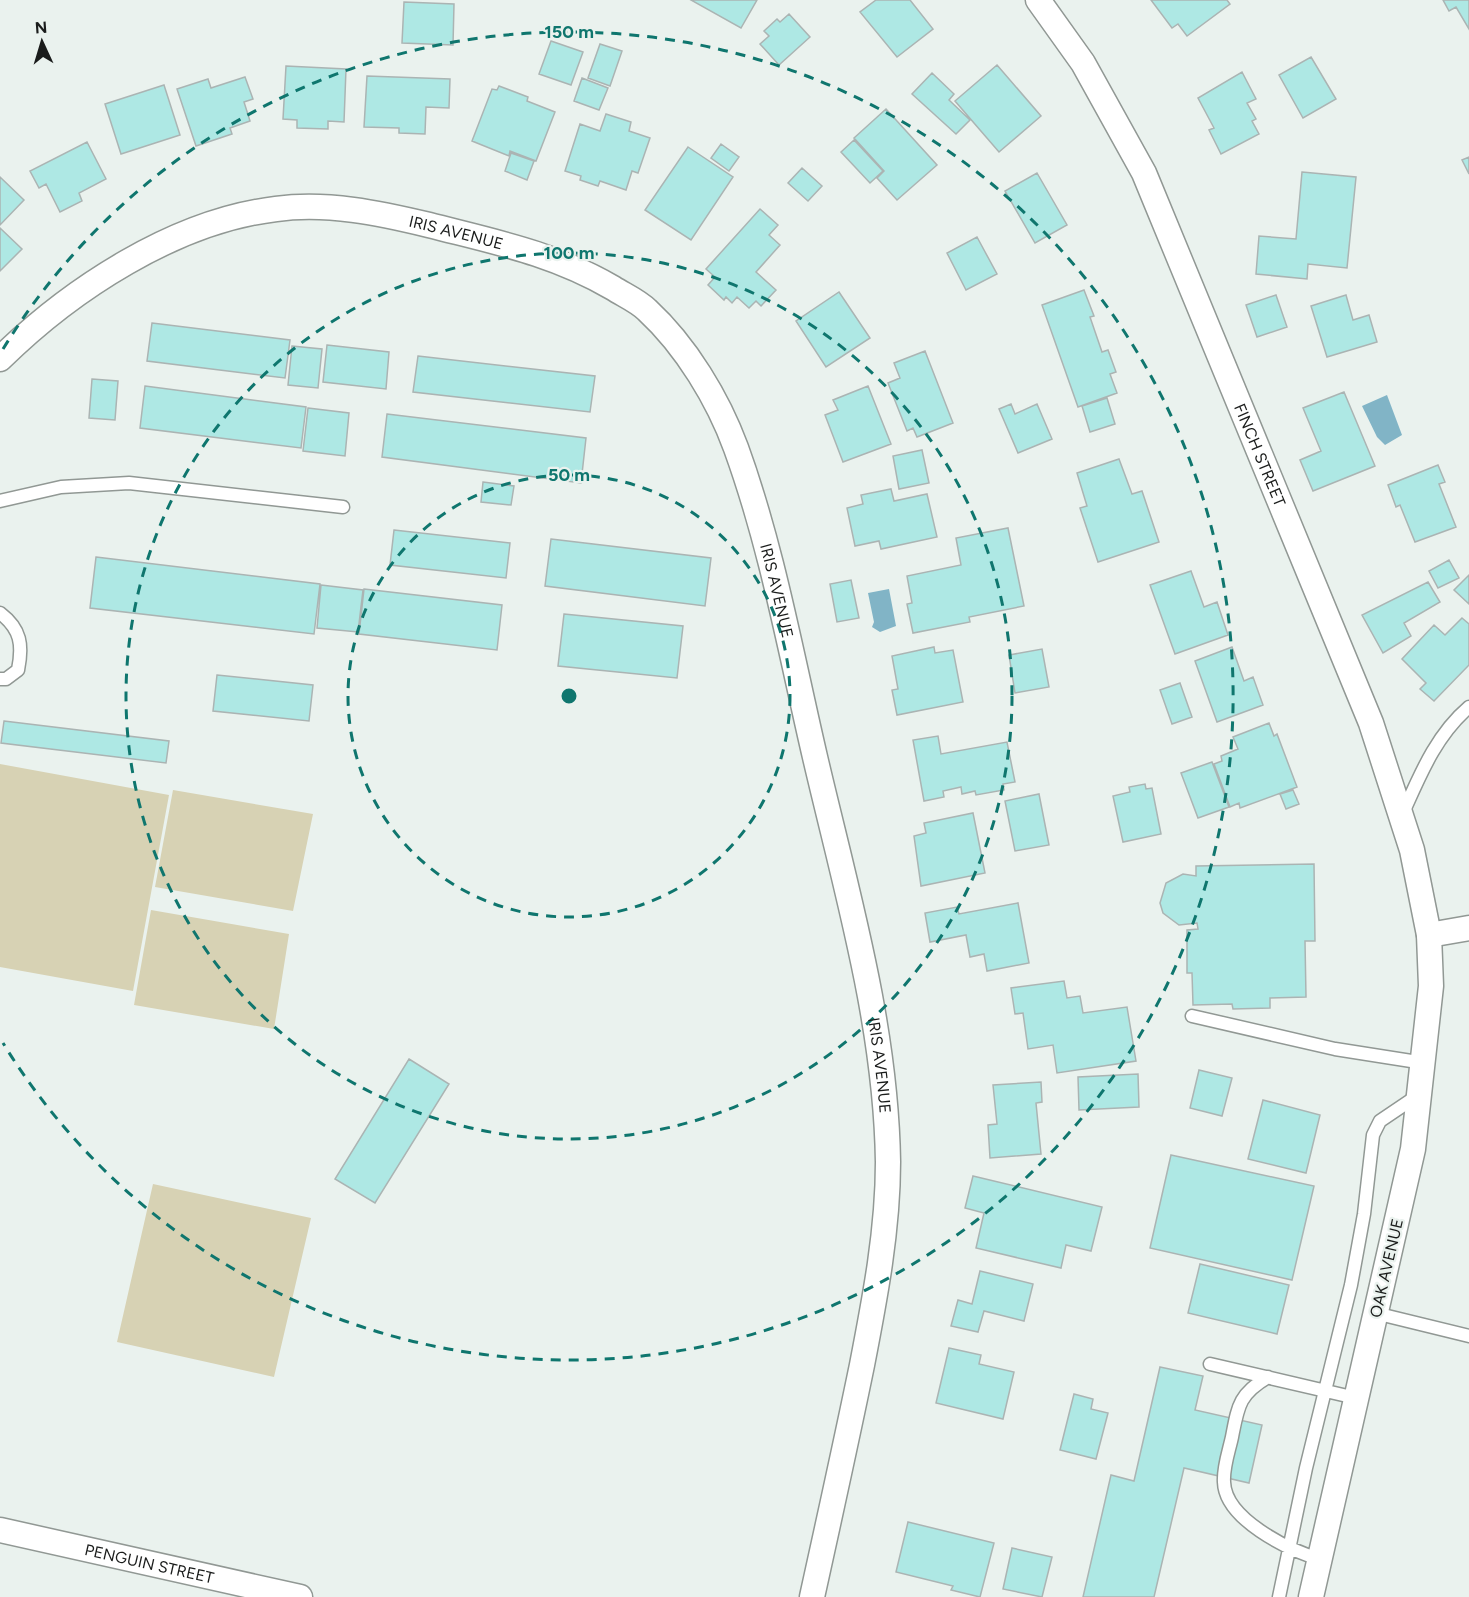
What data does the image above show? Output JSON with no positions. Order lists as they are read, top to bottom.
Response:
{
  "streets": {
    "street": [
      "IRIS AVENUE",
      "FINCH STREET",
      "OAK AVENUE",
      "PENGUIN STREET"
    ]
  },
  "crossings": [
    ["FINCH STREET", "OAK AVENUE"]
  ],
  "north": "top",
  "rings": ["150 m", "100 m", "50 m"]
}
